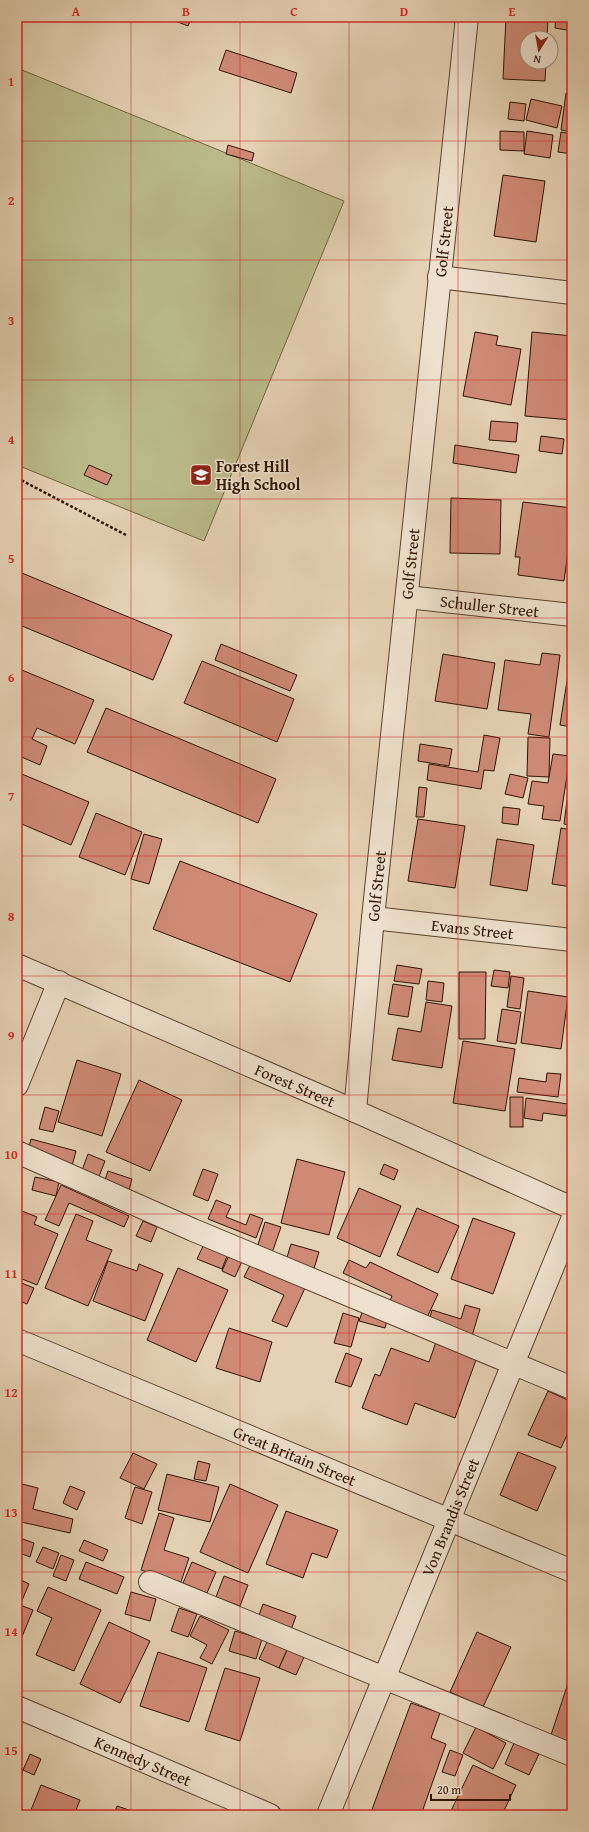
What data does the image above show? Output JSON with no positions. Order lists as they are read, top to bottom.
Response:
{
  "streets": {
    "street": [
      "Golf Street",
      "Schuller Street",
      "Evans Street",
      "Forest Street",
      "Great Britain Street",
      "Von Brandis Street",
      "Kennedy Street"
    ]
  },
  "crossings": [
    ["Golf Street", "Schuller Street"],
    ["Golf Street", "Evans Street"],
    ["Golf Street", "Forest Street"],
    ["Great Britain Street", "Von Brandis Street"]
  ],
  "places": {
    "school or university": ["Forest Hill High School"]
  },
  "scale_bar": "20 m",
  "north": "bottom",
  "grid": {
    "columns": [
      "A",
      "B",
      "C",
      "D",
      "E"
    ],
    "rows": [
      "1",
      "2",
      "3",
      "4",
      "5",
      "6",
      "7",
      "8",
      "9",
      "10",
      "11",
      "12",
      "13",
      "14",
      "15"
    ]
  }
}
